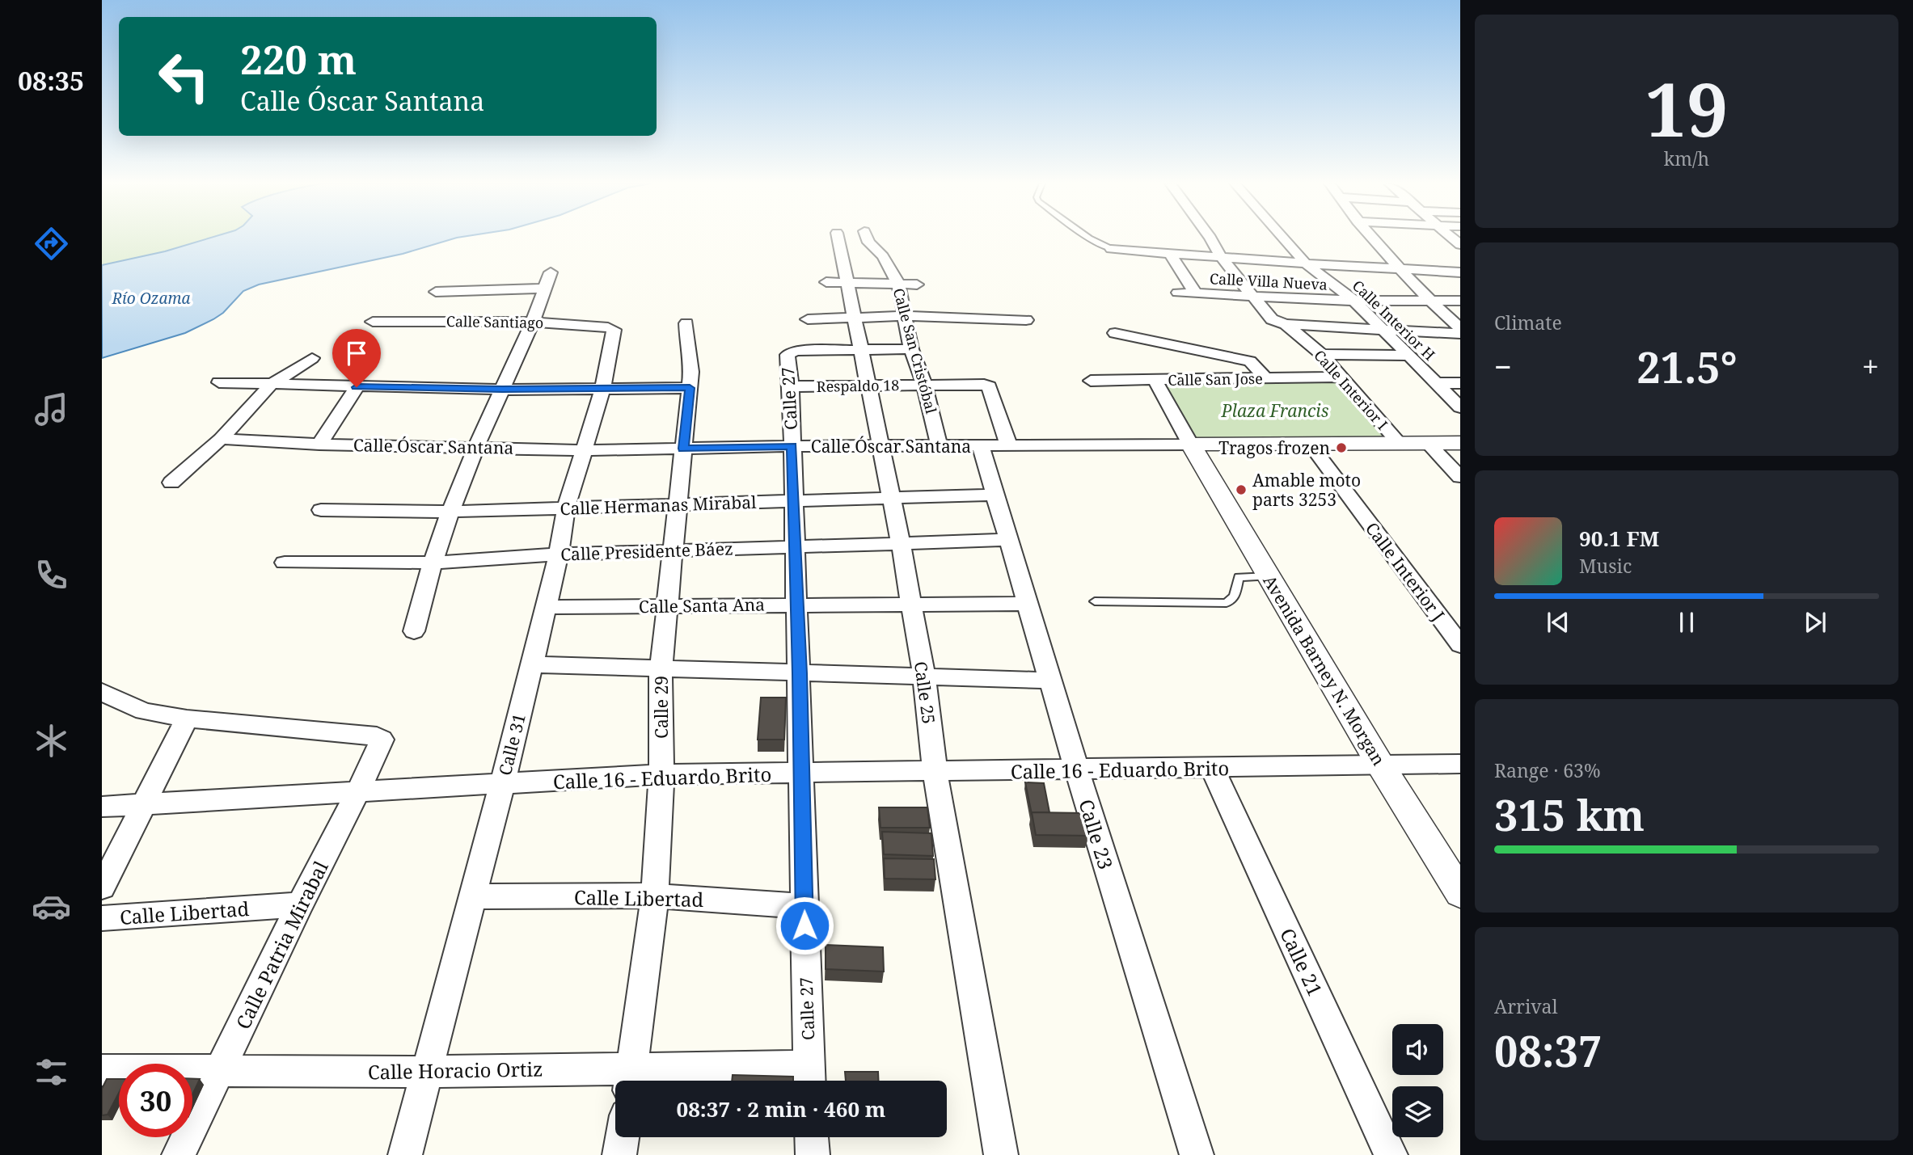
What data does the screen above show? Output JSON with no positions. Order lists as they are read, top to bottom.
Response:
{
  "streets": {
    "street": [
      "Calle Villa Nueva",
      "Calle Interior H",
      "Calle Santiago",
      "Calle San Cristóbal",
      "Calle San Jose",
      "Respaldo 18",
      "Calle Interior I",
      "Calle 27",
      "Calle Óscar Santana",
      "Calle Hermanas Mirabal",
      "Calle Presidente Báez",
      "Calle Interior J",
      "Calle Santa Ana",
      "Avenida Barney N. Morgan",
      "Calle 25",
      "Calle 29",
      "Calle 31",
      "Calle 16 - Eduardo Brito",
      "Calle 23",
      "Calle Libertad",
      "Calle Patria Mirabal",
      "Calle 21",
      "Calle Horacio Ortiz"
    ]
  },
  "crossings": [
    ["Calle Villa Nueva", "Calle Interior H"],
    ["Calle Villa Nueva", "Calle Interior I"],
    ["Calle Santiago", "Calle 31"],
    ["Calle San Cristóbal", "Respaldo 18"],
    ["Calle San Cristóbal", "Calle Óscar Santana"],
    ["Calle San Jose", "Calle Interior I"],
    ["Respaldo 18", "Calle 27"],
    ["Respaldo 18", "Calle Óscar Santana"],
    ["Respaldo 18", "Calle 25"],
    ["Calle Interior I", "Calle Óscar Santana"],
    ["Calle 27", "Calle Óscar Santana"],
    ["Calle 27", "Calle Hermanas Mirabal"],
    ["Calle 27", "Calle Presidente Báez"],
    ["Calle 27", "Calle Santa Ana"],
    ["Calle 27", "Calle 25"],
    ["Calle 27", "Calle 16 - Eduardo Brito"],
    ["Calle 27", "Calle Libertad"],
    ["Calle 27", "Calle Horacio Ortiz"],
    ["Calle Óscar Santana", "Calle Interior J"],
    ["Calle Óscar Santana", "Avenida Barney N. Morgan"],
    ["Calle Óscar Santana", "Calle 25"],
    ["Calle Óscar Santana", "Calle 29"],
    ["Calle Óscar Santana", "Calle 31"],
    ["Calle Óscar Santana", "Calle 23"],
    ["Calle Hermanas Mirabal", "Calle 25"],
    ["Calle Hermanas Mirabal", "Calle 29"],
    ["Calle Hermanas Mirabal", "Calle 31"],
    ["Calle Hermanas Mirabal", "Calle 23"],
    ["Calle Presidente Báez", "Calle 25"],
    ["Calle Presidente Báez", "Calle 29"],
    ["Calle Presidente Báez", "Calle 31"],
    ["Calle Presidente Báez", "Calle 23"],
    ["Calle Santa Ana", "Calle 25"],
    ["Calle Santa Ana", "Calle 29"],
    ["Calle Santa Ana", "Calle 31"],
    ["Calle Santa Ana", "Calle 23"],
    ["Avenida Barney N. Morgan", "Calle 16 - Eduardo Brito"],
    ["Calle 25", "Calle 16 - Eduardo Brito"],
    ["Calle 29", "Calle 16 - Eduardo Brito"],
    ["Calle 29", "Calle Libertad"],
    ["Calle 29", "Calle Horacio Ortiz"],
    ["Calle 31", "Calle 16 - Eduardo Brito"],
    ["Calle 31", "Calle Libertad"],
    ["Calle 31", "Calle Horacio Ortiz"],
    ["Calle 16 - Eduardo Brito", "Calle 23"],
    ["Calle 16 - Eduardo Brito", "Calle Patria Mirabal"],
    ["Calle 16 - Eduardo Brito", "Calle 21"],
    ["Calle Libertad", "Calle Patria Mirabal"],
    ["Calle Patria Mirabal", "Calle Horacio Ortiz"]
  ],
  "water": ["Río Ozama"],
  "parks": ["Plaza Francis"],
  "places": ["Tragos frozen", "Amable moto parts 3253"],
  "page": {
    "tabs": "08:35",
    "tile": [
      ["19", "km/h"],
      "Climate",
      ["Range · 63%", "315 km"],
      ["Arrival", "08:37"]
    ],
    "turn": ["220 m", "Calle Óscar Santana"],
    "heat": ["−", "21.5°", "+"],
    "song": ["90.1 FM", "Music"],
    "limit": "30",
    "trip": "08:37 · 2 min · 460 m"
  }
}
